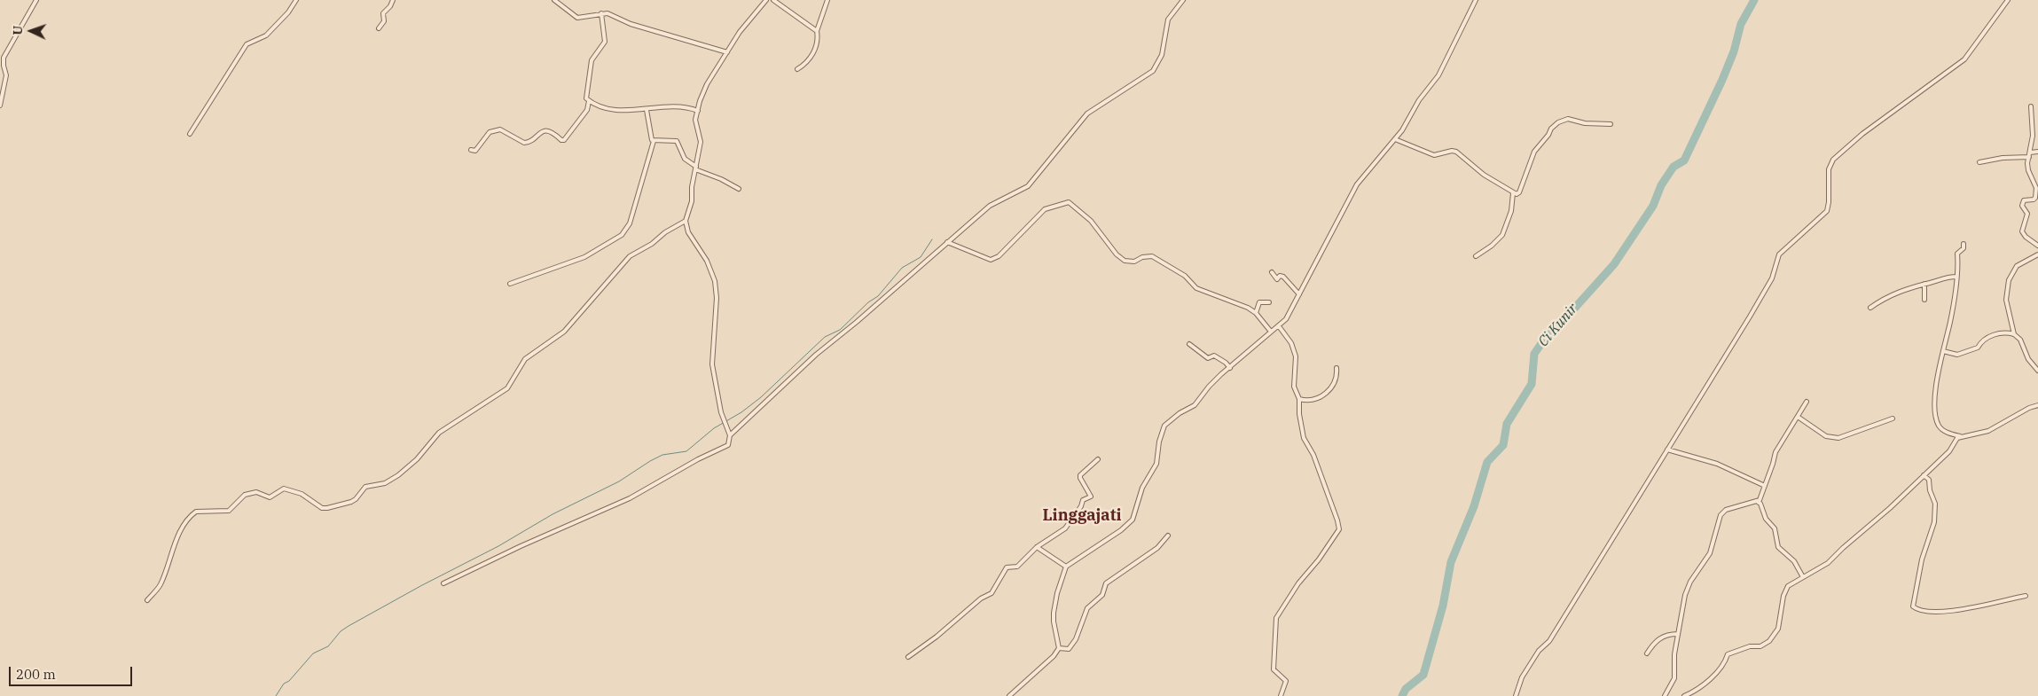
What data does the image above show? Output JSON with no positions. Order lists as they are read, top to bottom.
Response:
{
  "districts": ["Linggajati"],
  "water": ["Ci Kunir"],
  "scale_bar": "200 m",
  "north": "left"
}
